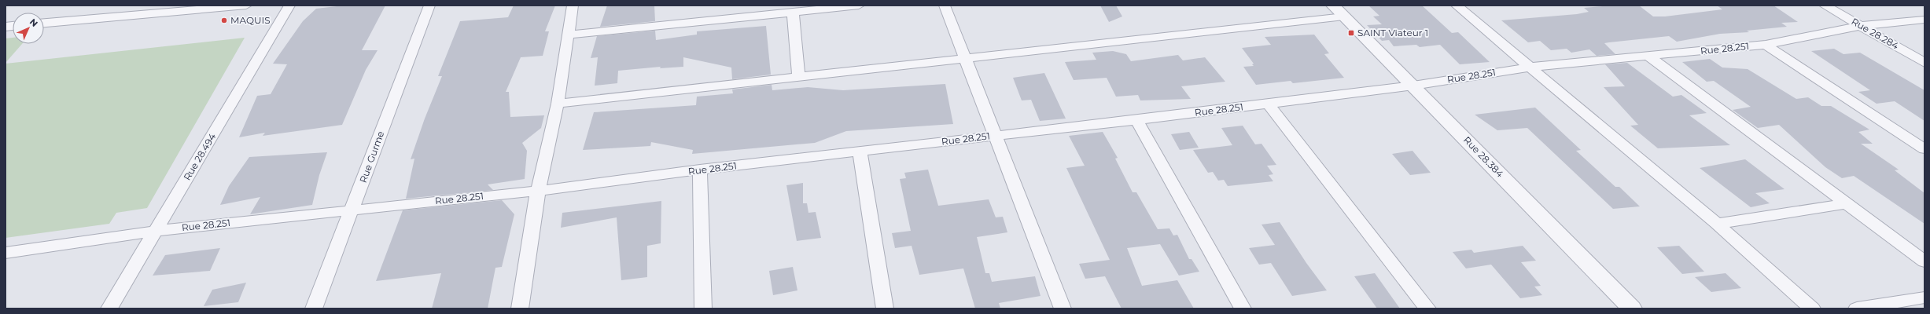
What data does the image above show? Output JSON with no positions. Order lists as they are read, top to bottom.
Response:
{
  "streets": {
    "street": [
      "Rue 28.284",
      "Rue 28.251",
      "Rue 28.494",
      "Rue Gurme",
      "Rue 28.384"
    ]
  },
  "crossings": [
    ["Rue 28.284", "Rue 28.251"],
    ["Rue 28.251", "Rue 28.494"],
    ["Rue 28.251", "Rue Gurme"],
    ["Rue 28.251", "Rue 28.384"]
  ],
  "places": {
    "other": ["MAQUIS"],
    "transit": ["SAINT Viateur 1"]
  },
  "north": "top right"
}
